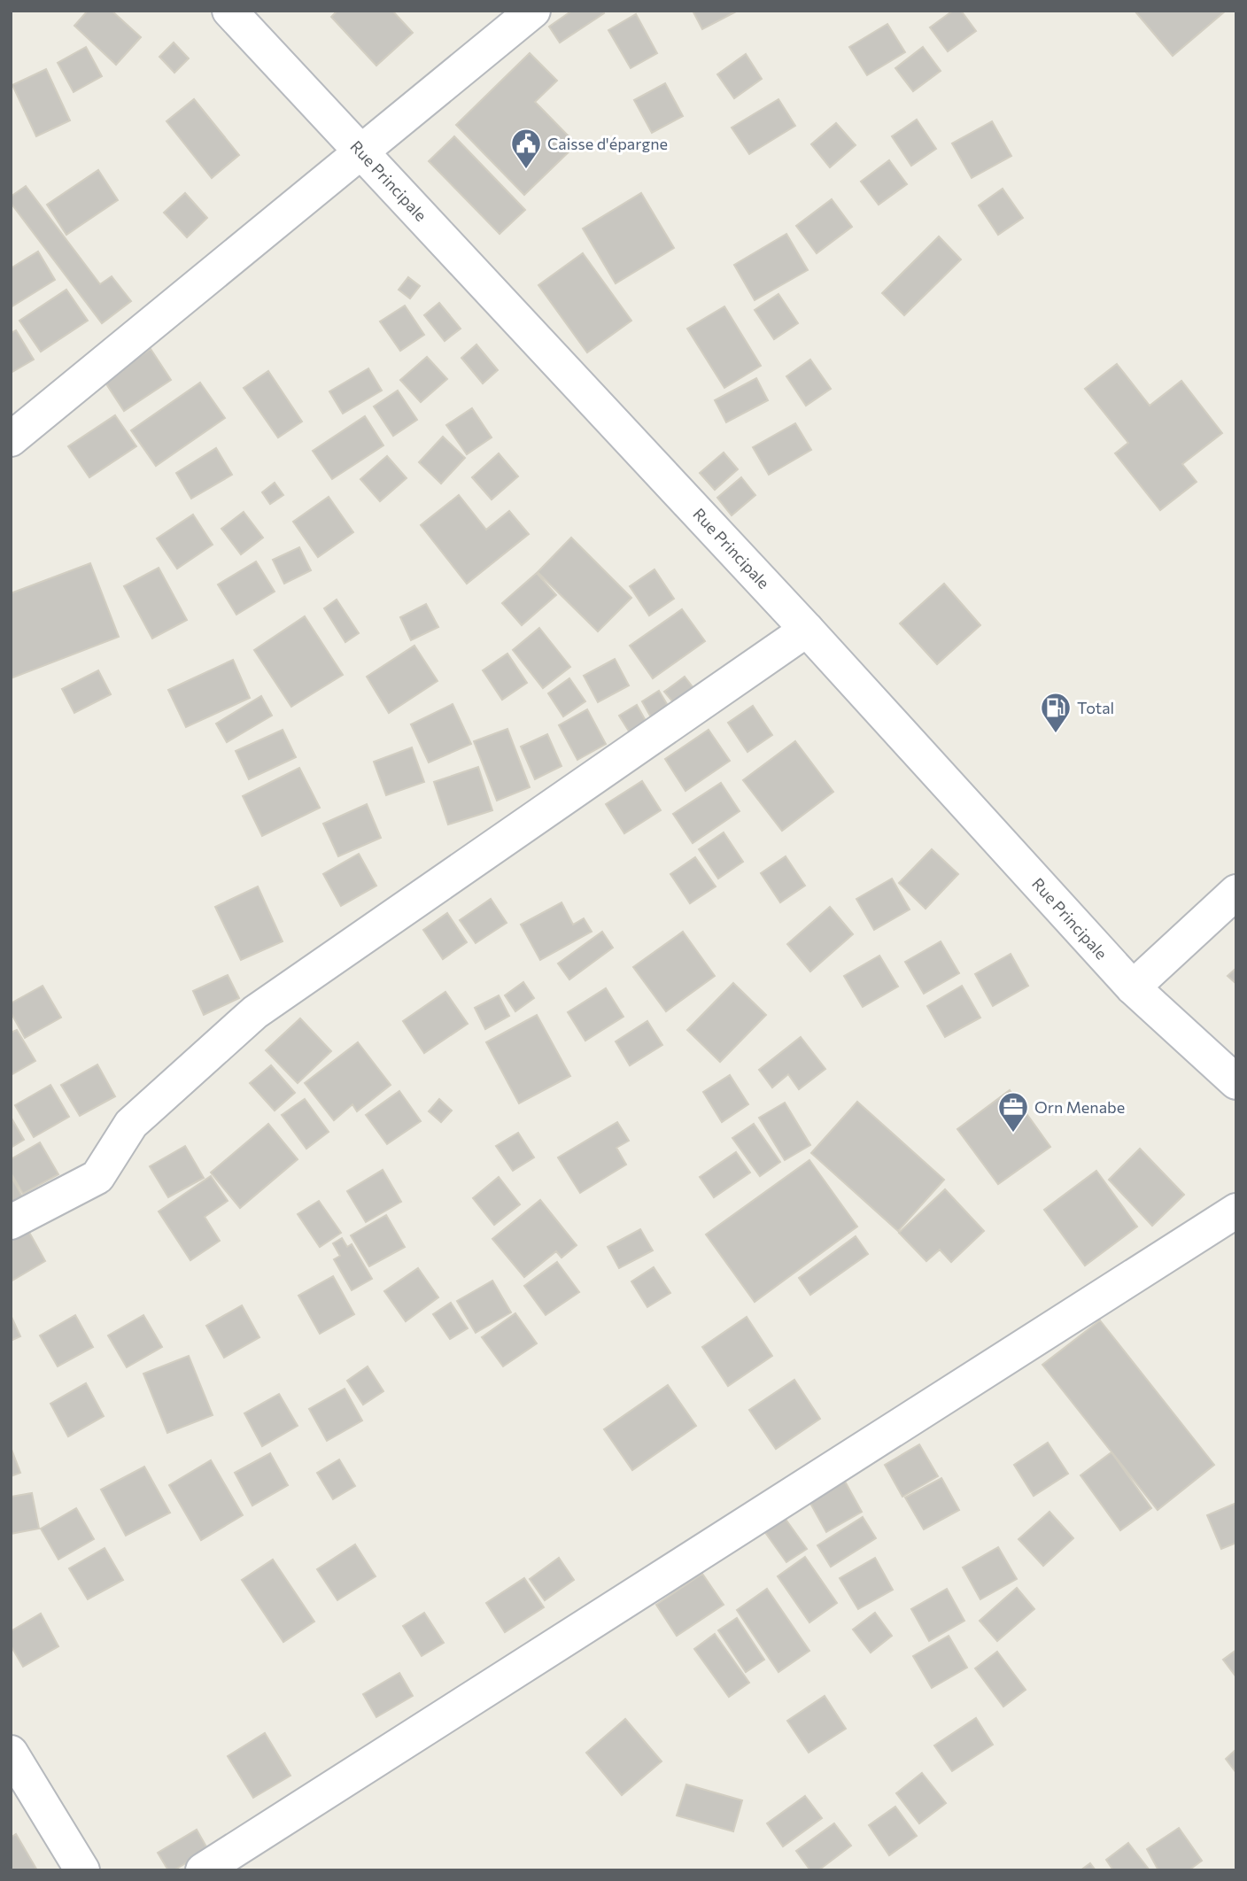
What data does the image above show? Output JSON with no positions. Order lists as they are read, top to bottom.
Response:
{
  "streets": {
    "street": ["Rue Principale"]
  },
  "places": {
    "public building": ["Caisse d'épargne"],
    "fuel station": ["Total"],
    "office": ["Orn Menabe"]
  }
}
